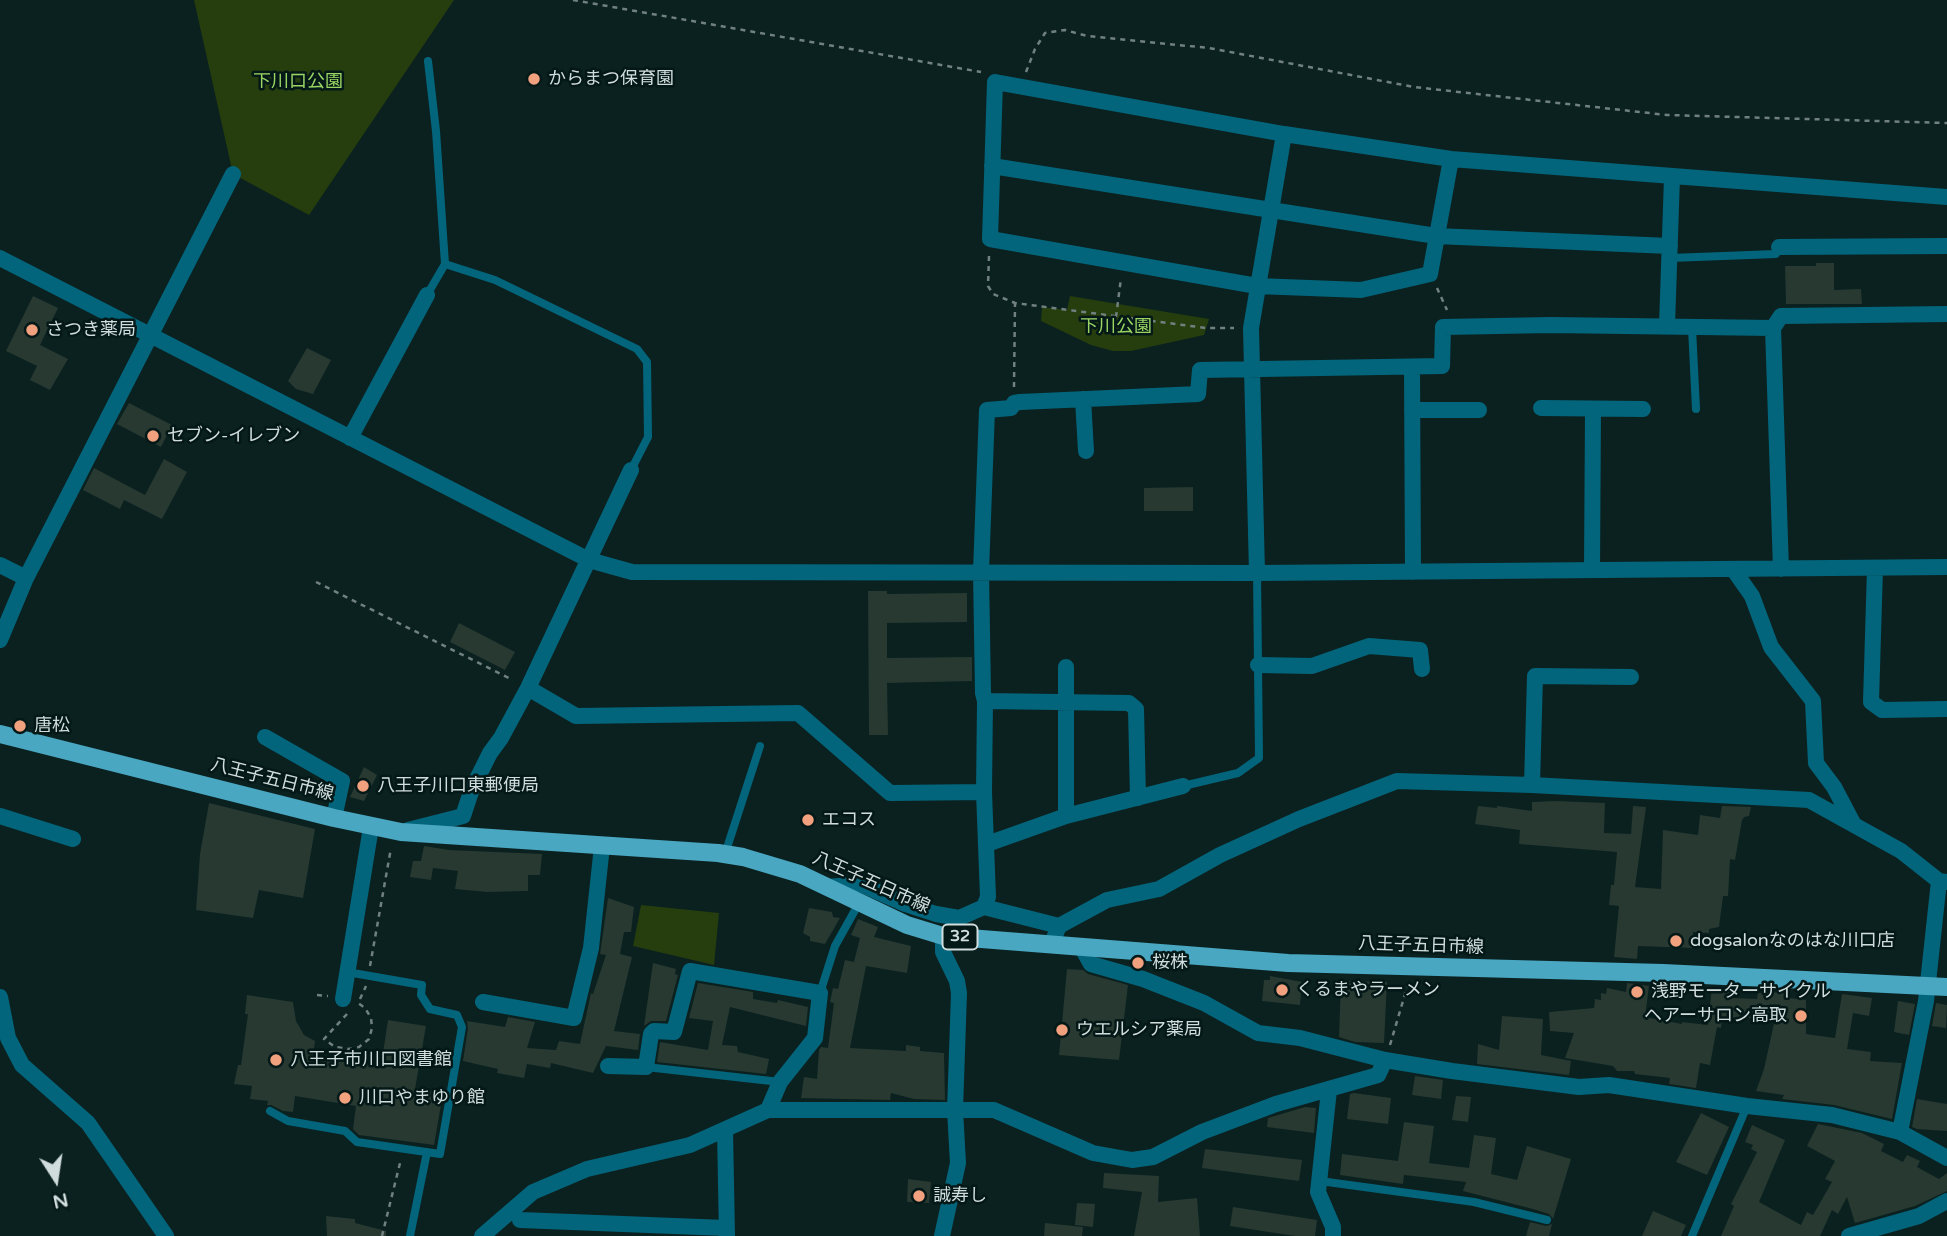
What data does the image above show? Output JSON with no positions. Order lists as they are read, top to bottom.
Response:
{
  "streets": {
    "main road": ["八王子五日市線", "32"]
  },
  "parks": ["下川口公園", "下川公園"],
  "places": [
    "からまつ保育園",
    "さつき薬局",
    "セブン-イレブン",
    "唐松",
    "八王子川口東郵便局",
    "エコス",
    "dogsalonなのはな川口店",
    "桜株",
    "くるまやラーメン",
    "浅野モーターサイクル",
    "ヘアーサロン高取",
    "ウエルシア薬局",
    "八王子市川口図書館",
    "川口やまゆり館",
    "誠寿し"
  ],
  "north": "bottom"
}
